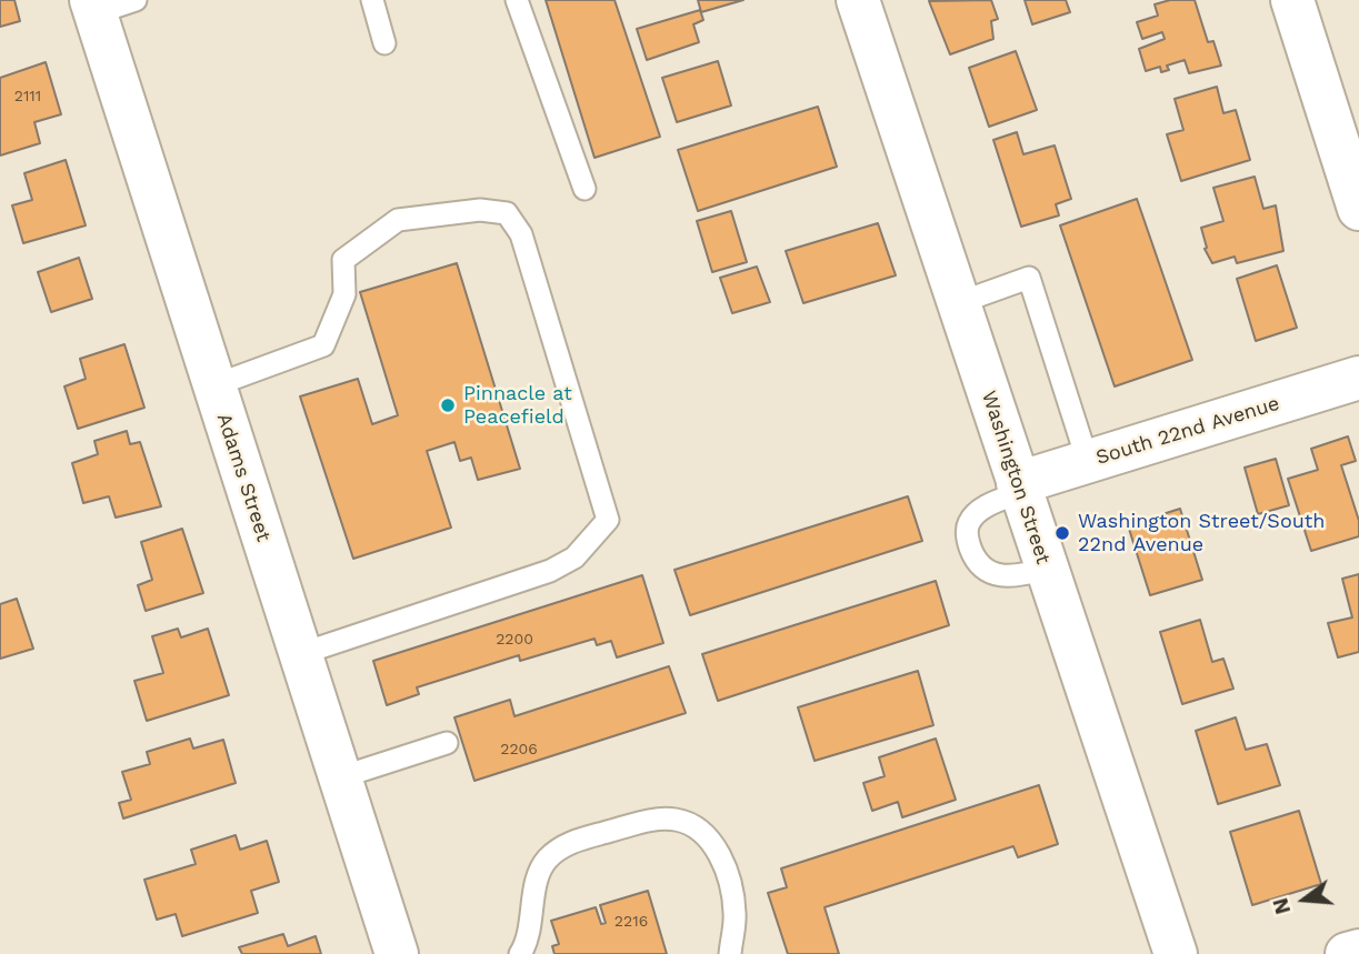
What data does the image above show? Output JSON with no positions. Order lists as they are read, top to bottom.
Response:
{
  "streets": {
    "street": ["South 22nd Avenue", "Adams Street", "Washington Street"]
  },
  "crossings": [
    ["South 22nd Avenue", "Washington Street"]
  ],
  "places": ["Pinnacle at Peacefield", "Washington Street/South 22nd Avenue"],
  "house_numbers": [
    "2111",
    "2200",
    "2206",
    "2216"
  ],
  "north": "left"
}
